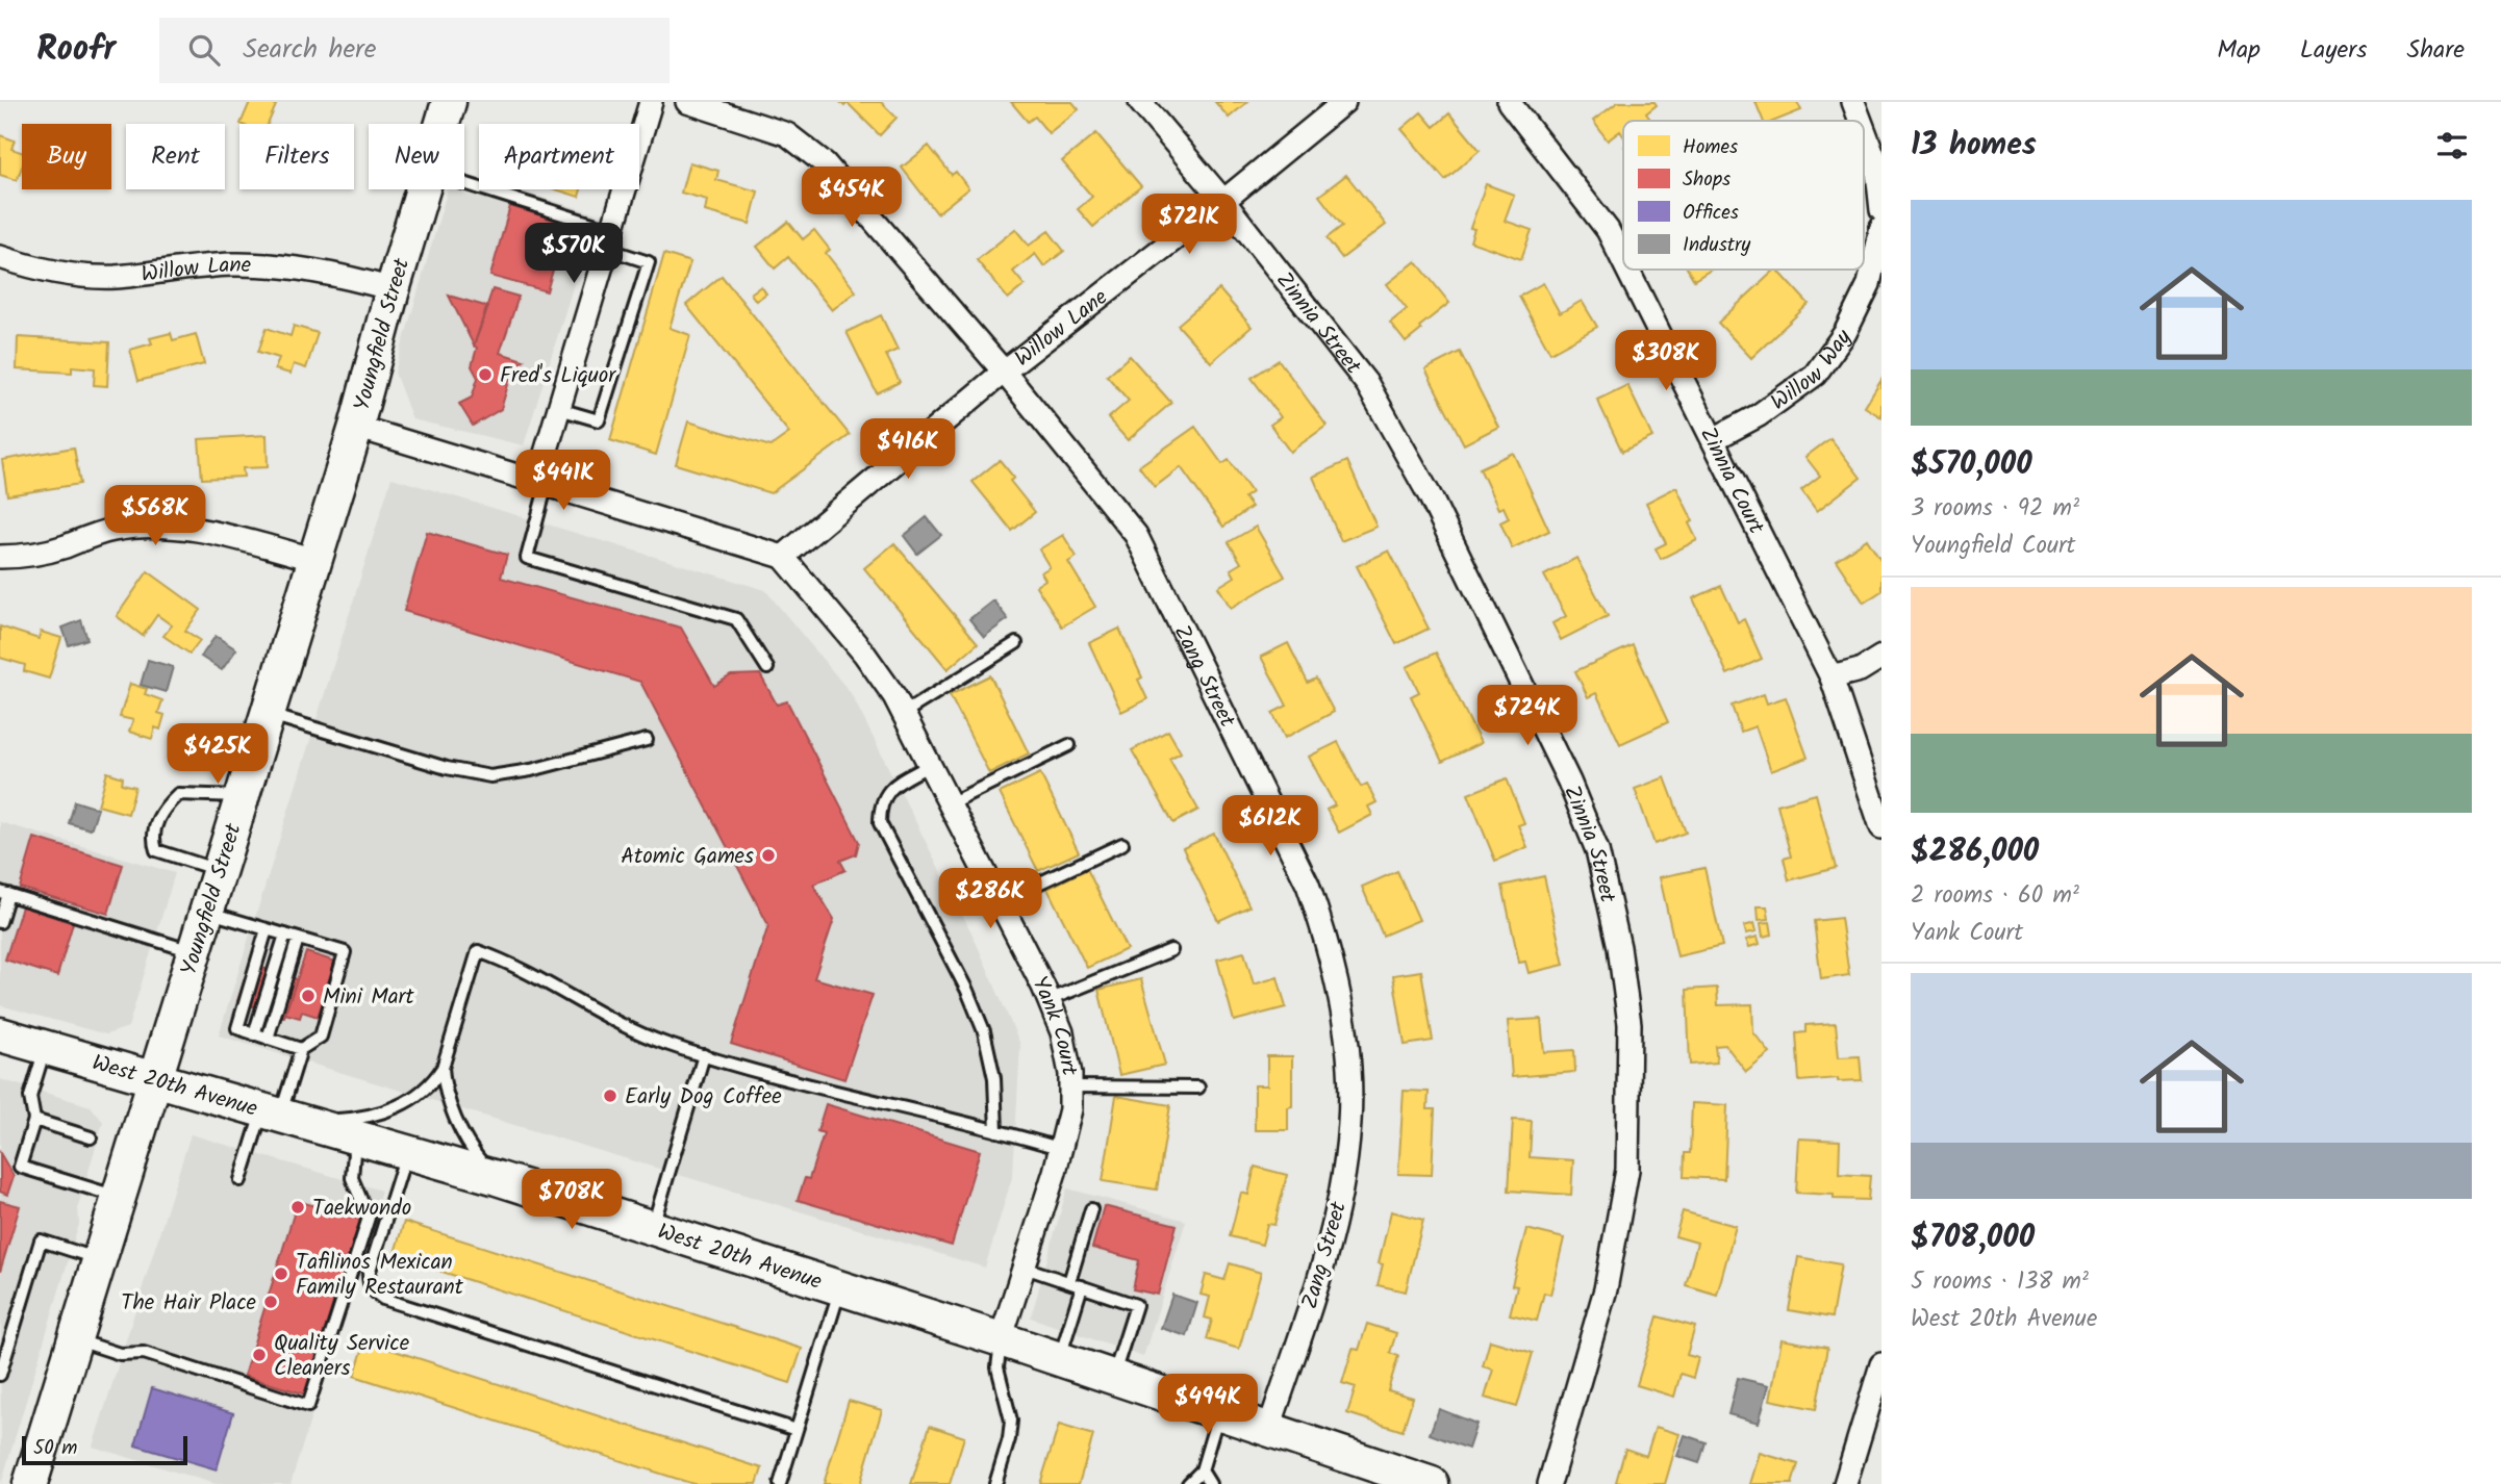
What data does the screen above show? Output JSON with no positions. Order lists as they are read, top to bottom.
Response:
{
  "streets": {
    "street": [
      "Willow Lane",
      "Zinnia Street",
      "Youngfield Street",
      "Willow Way",
      "Zinnia Court",
      "Zang Street",
      "Yank Court",
      "West 20th Avenue"
    ]
  },
  "crossings": [
    ["Willow Lane", "Zinnia Street"],
    ["Willow Lane", "Youngfield Street"],
    ["Willow Lane", "Zang Street"],
    ["Willow Lane", "Yank Court"],
    ["Youngfield Street", "West 20th Avenue"],
    ["Willow Way", "Zinnia Court"],
    ["Zang Street", "West 20th Avenue"],
    ["Yank Court", "West 20th Avenue"]
  ],
  "places": [
    "Fred's Liquor",
    "Atomic Games",
    "Mini Mart",
    "Early Dog Coffee",
    "Taekwondo",
    "Tafilinos Mexican Family Restaurant",
    "The Hair Place",
    "Quality Service Cleaners"
  ],
  "legend": [
    "Homes",
    "Shops",
    "Offices",
    "Industry"
  ],
  "scale_bar": "50 m",
  "page": {
    "header": "Roofr",
    "search": "Search here",
    "nav": ["Map", "Layers", "Share"],
    "heading": "13 homes",
    "chip": [
      "Buy",
      "Rent",
      "Filters",
      "New",
      "Apartment"
    ],
    "price": [
      "$454K",
      "$721K",
      "$570K",
      "$308K",
      "$416K",
      "$441K",
      "$568K",
      "$724K",
      "$425K",
      "$612K",
      "$286K",
      "$708K",
      "$494K"
    ],
    "list": [
      {
        "name": "$570,000",
        "note": "3 rooms · 92 m² · Youngfield Court"
      },
      {
        "name": "$286,000",
        "note": "2 rooms · 60 m² · Yank Court"
      },
      {
        "name": "$708,000",
        "note": "5 rooms · 138 m² · West 20th Avenue"
      }
    ],
    "scale": "50 m"
  }
}
